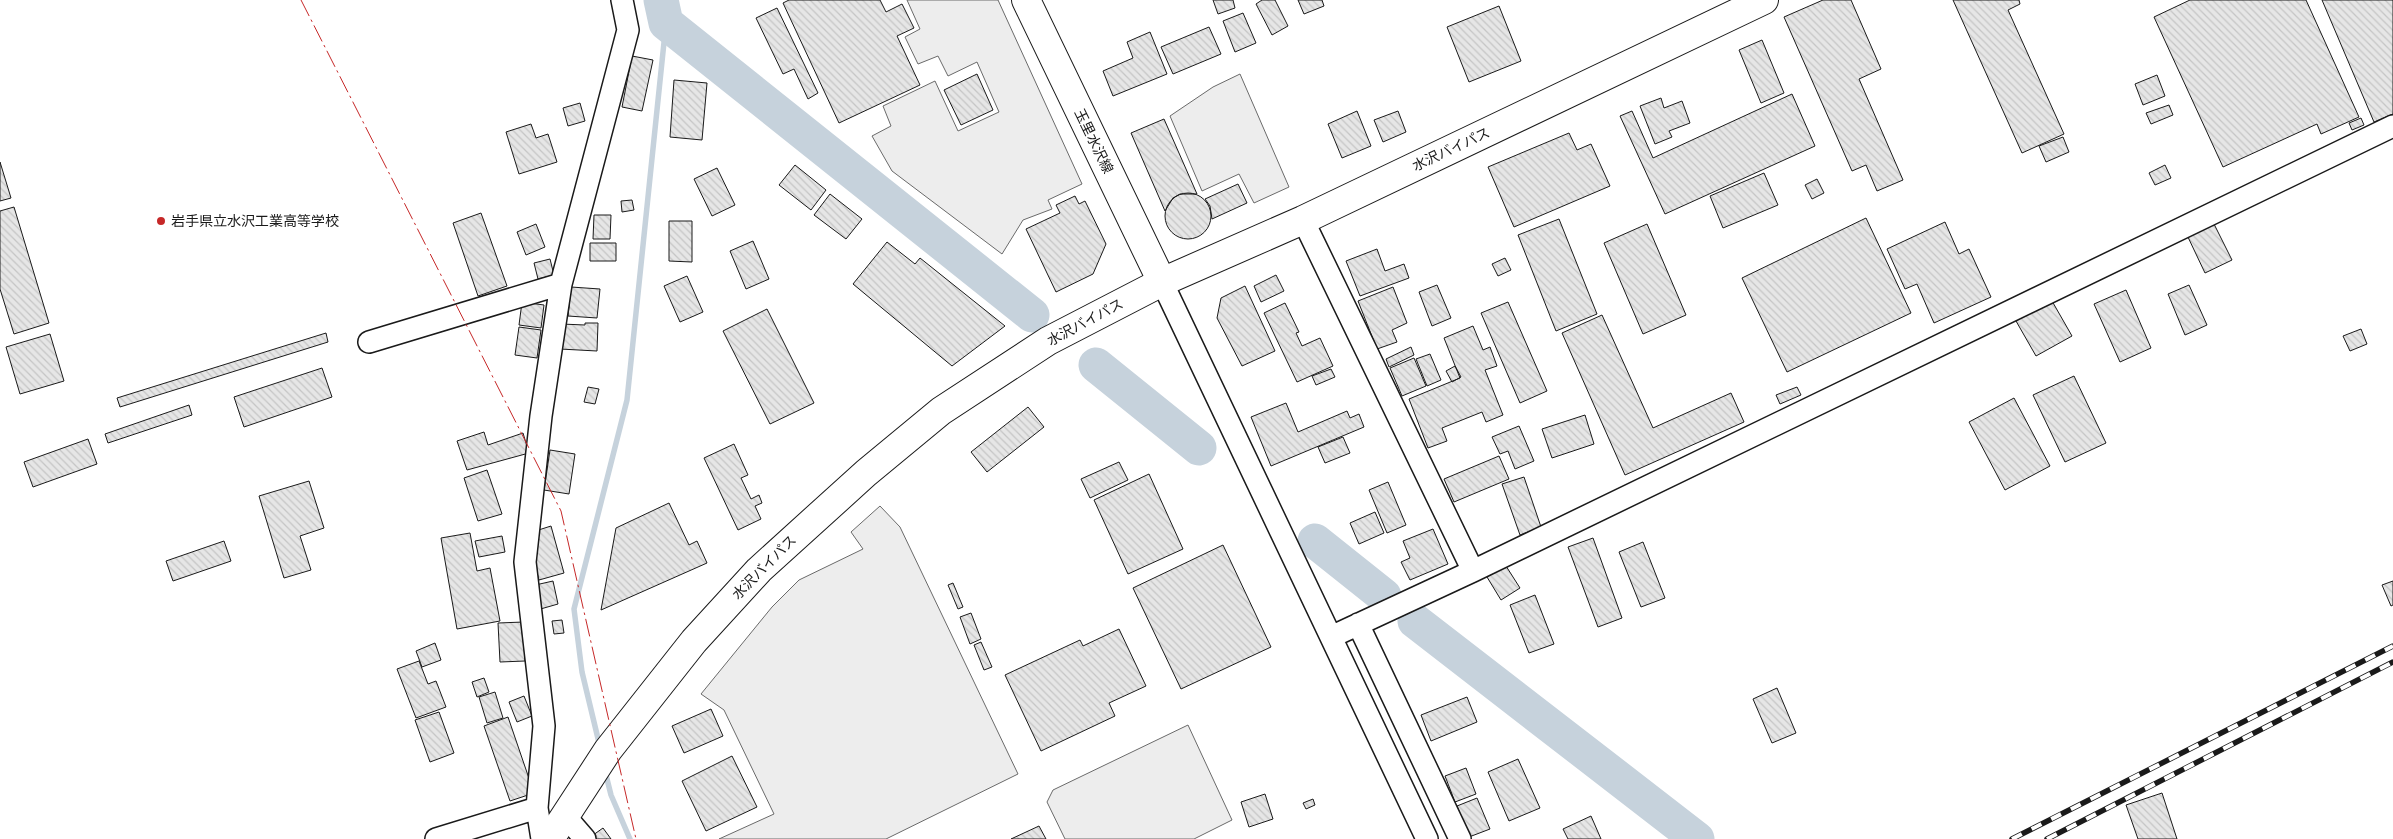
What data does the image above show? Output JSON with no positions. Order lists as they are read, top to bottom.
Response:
{
  "streets": {
    "main road": ["玉里水沢線", "水沢バイパス"]
  },
  "crossings": [
    ["玉里水沢線", "水沢バイパス"]
  ],
  "places": ["岩手県立水沢工業高等学校"]
}
